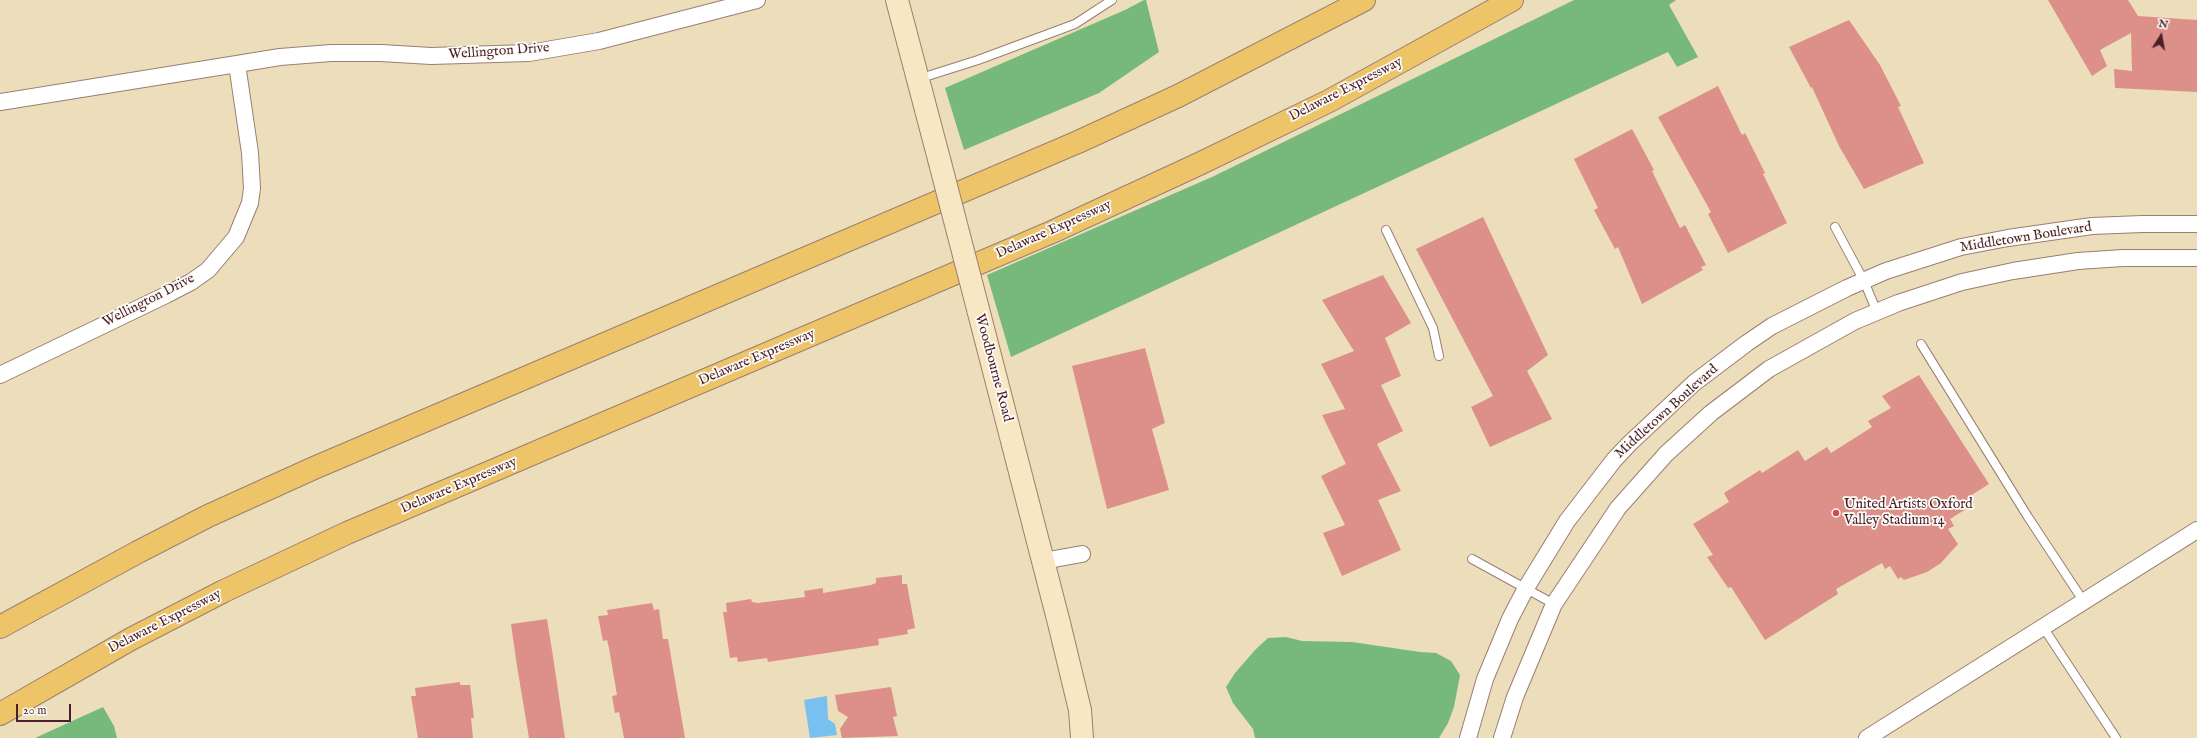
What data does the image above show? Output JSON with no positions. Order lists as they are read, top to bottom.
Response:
{
  "streets": {
    "highway": ["Delaware Expressway"],
    "main road": ["Woodbourne Road"],
    "street": ["Wellington Drive", "Middletown Boulevard"]
  },
  "places": ["United Artists Oxford Valley Stadium 14"],
  "scale_bar": "20 m",
  "north": "top"
}
